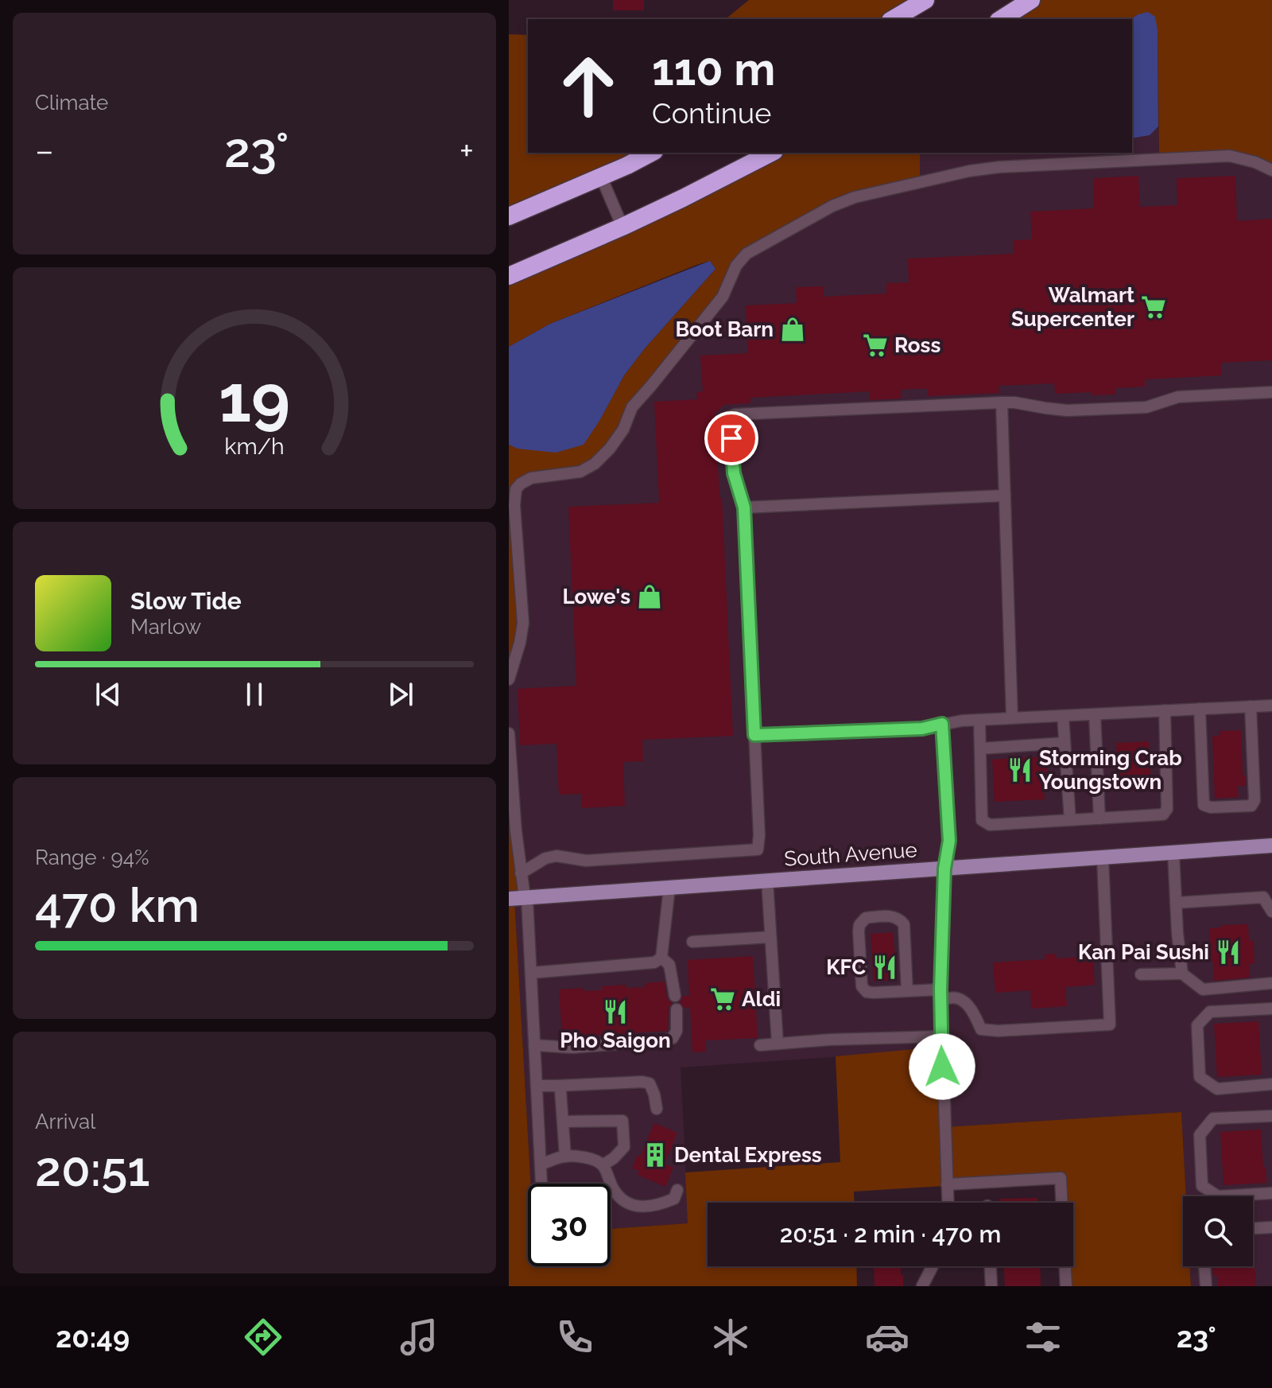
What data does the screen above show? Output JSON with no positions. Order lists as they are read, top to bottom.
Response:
{
  "streets": {
    "main road": ["South Avenue"]
  },
  "places": {
    "supermarket": ["Walmart Supercenter", "Ross", "Aldi"],
    "shop": ["Boot Barn", "Lowe's"],
    "restaurant": [
      "Storming Crab Youngstown",
      "Kan Pai Sushi",
      "KFC",
      "Pho Saigon"
    ],
    "building": ["Dental Express"]
  },
  "page": {
    "tile": [
      "Climate",
      ["Range · 94%", "470 km"],
      ["Arrival", "20:51"]
    ],
    "turn": ["110 m", "Continue"],
    "heat": ["−", "23°", "+"],
    "song": ["Slow Tide", "Marlow"],
    "limit": "30",
    "trip": "20:51 · 2 min · 470 m",
    "tabs": ["20:49", "23°"],
    "gauge": ["19", "km/h"]
  }
}
